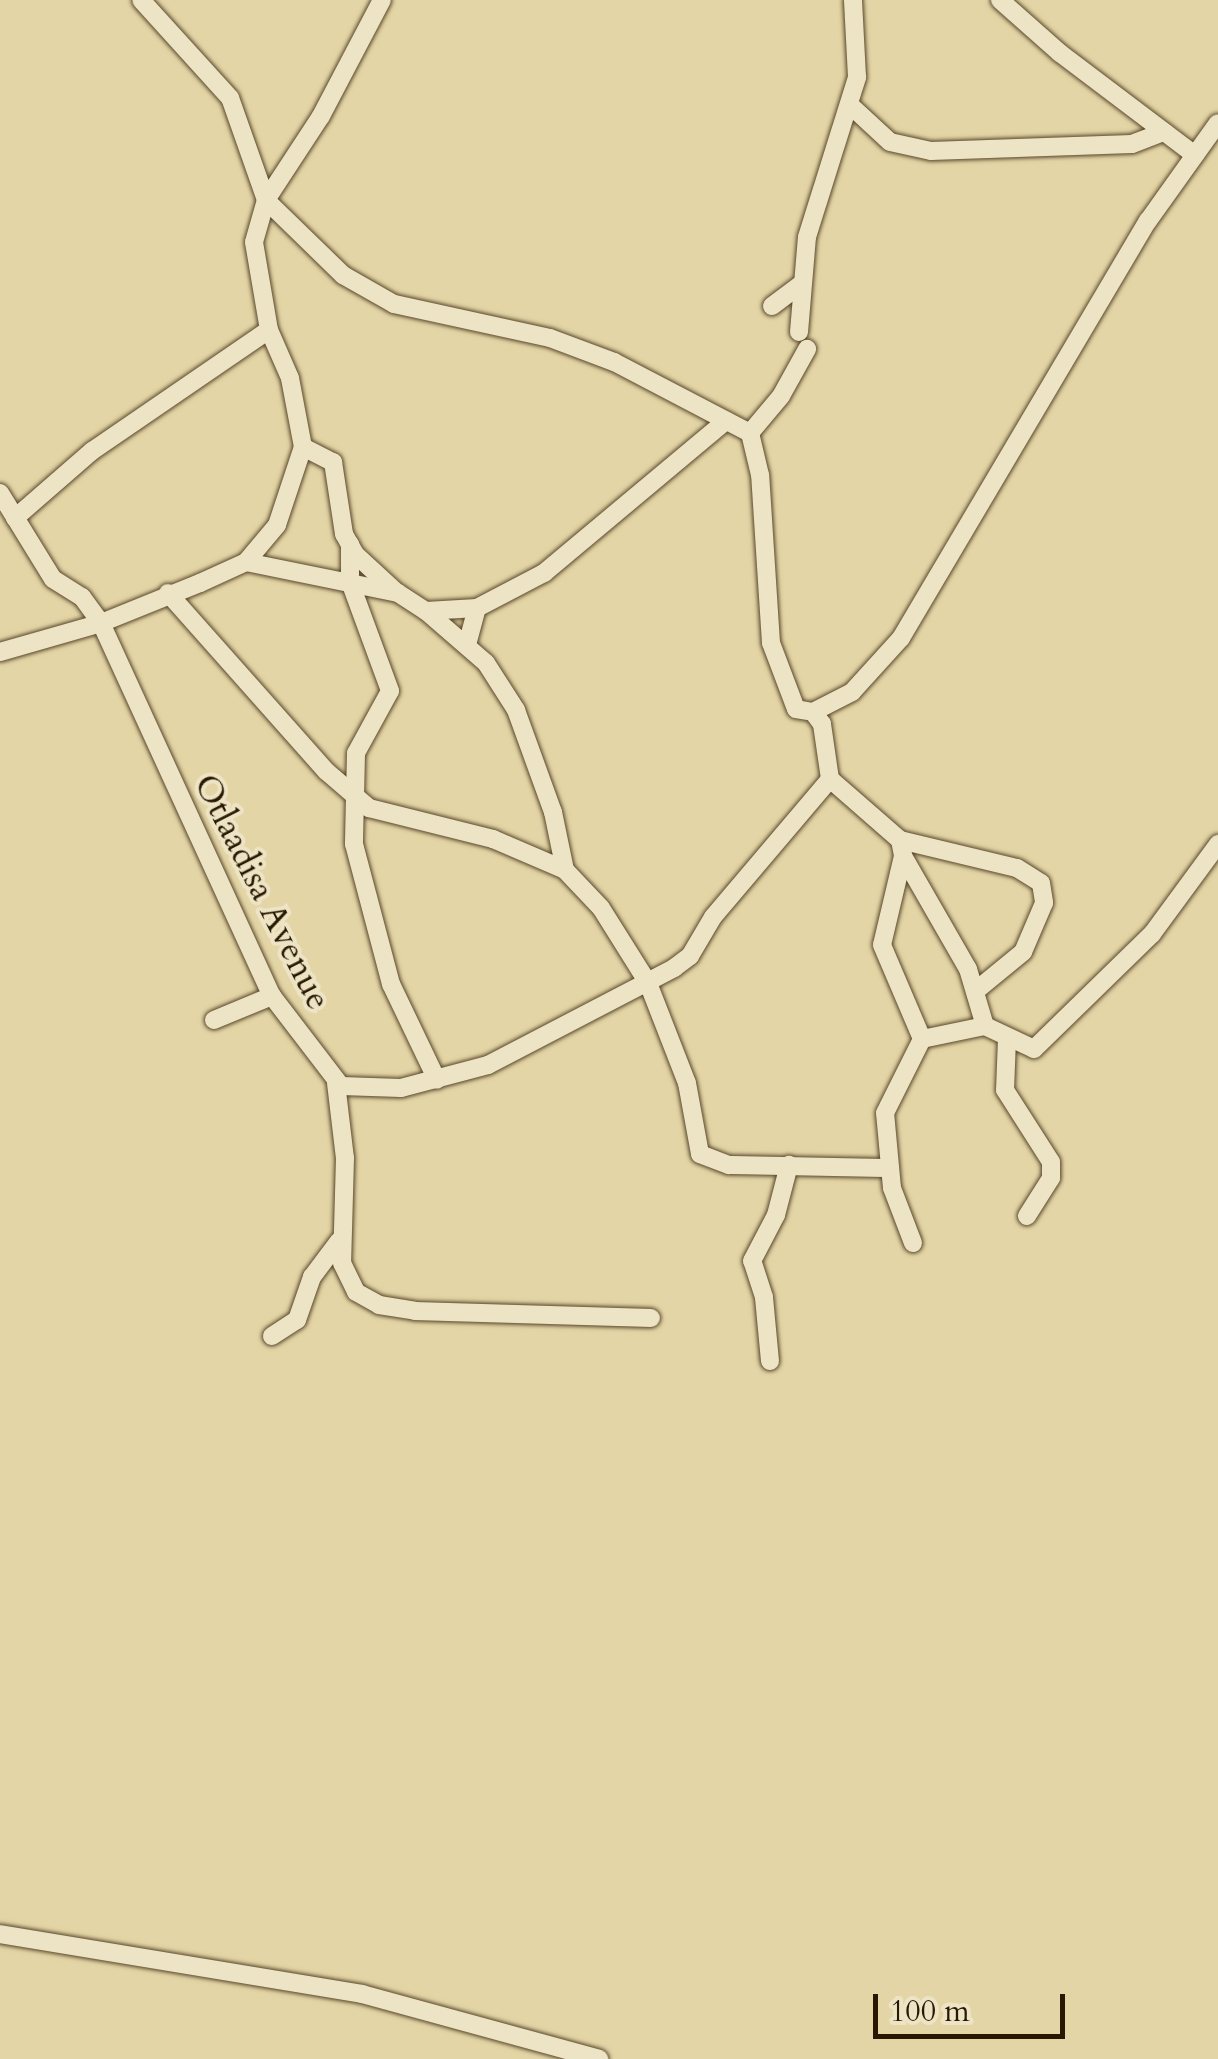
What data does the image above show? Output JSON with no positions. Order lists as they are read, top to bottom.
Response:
{
  "streets": {
    "street": ["Otlaadisa Avenue"]
  },
  "scale_bar": "100 m"
}
